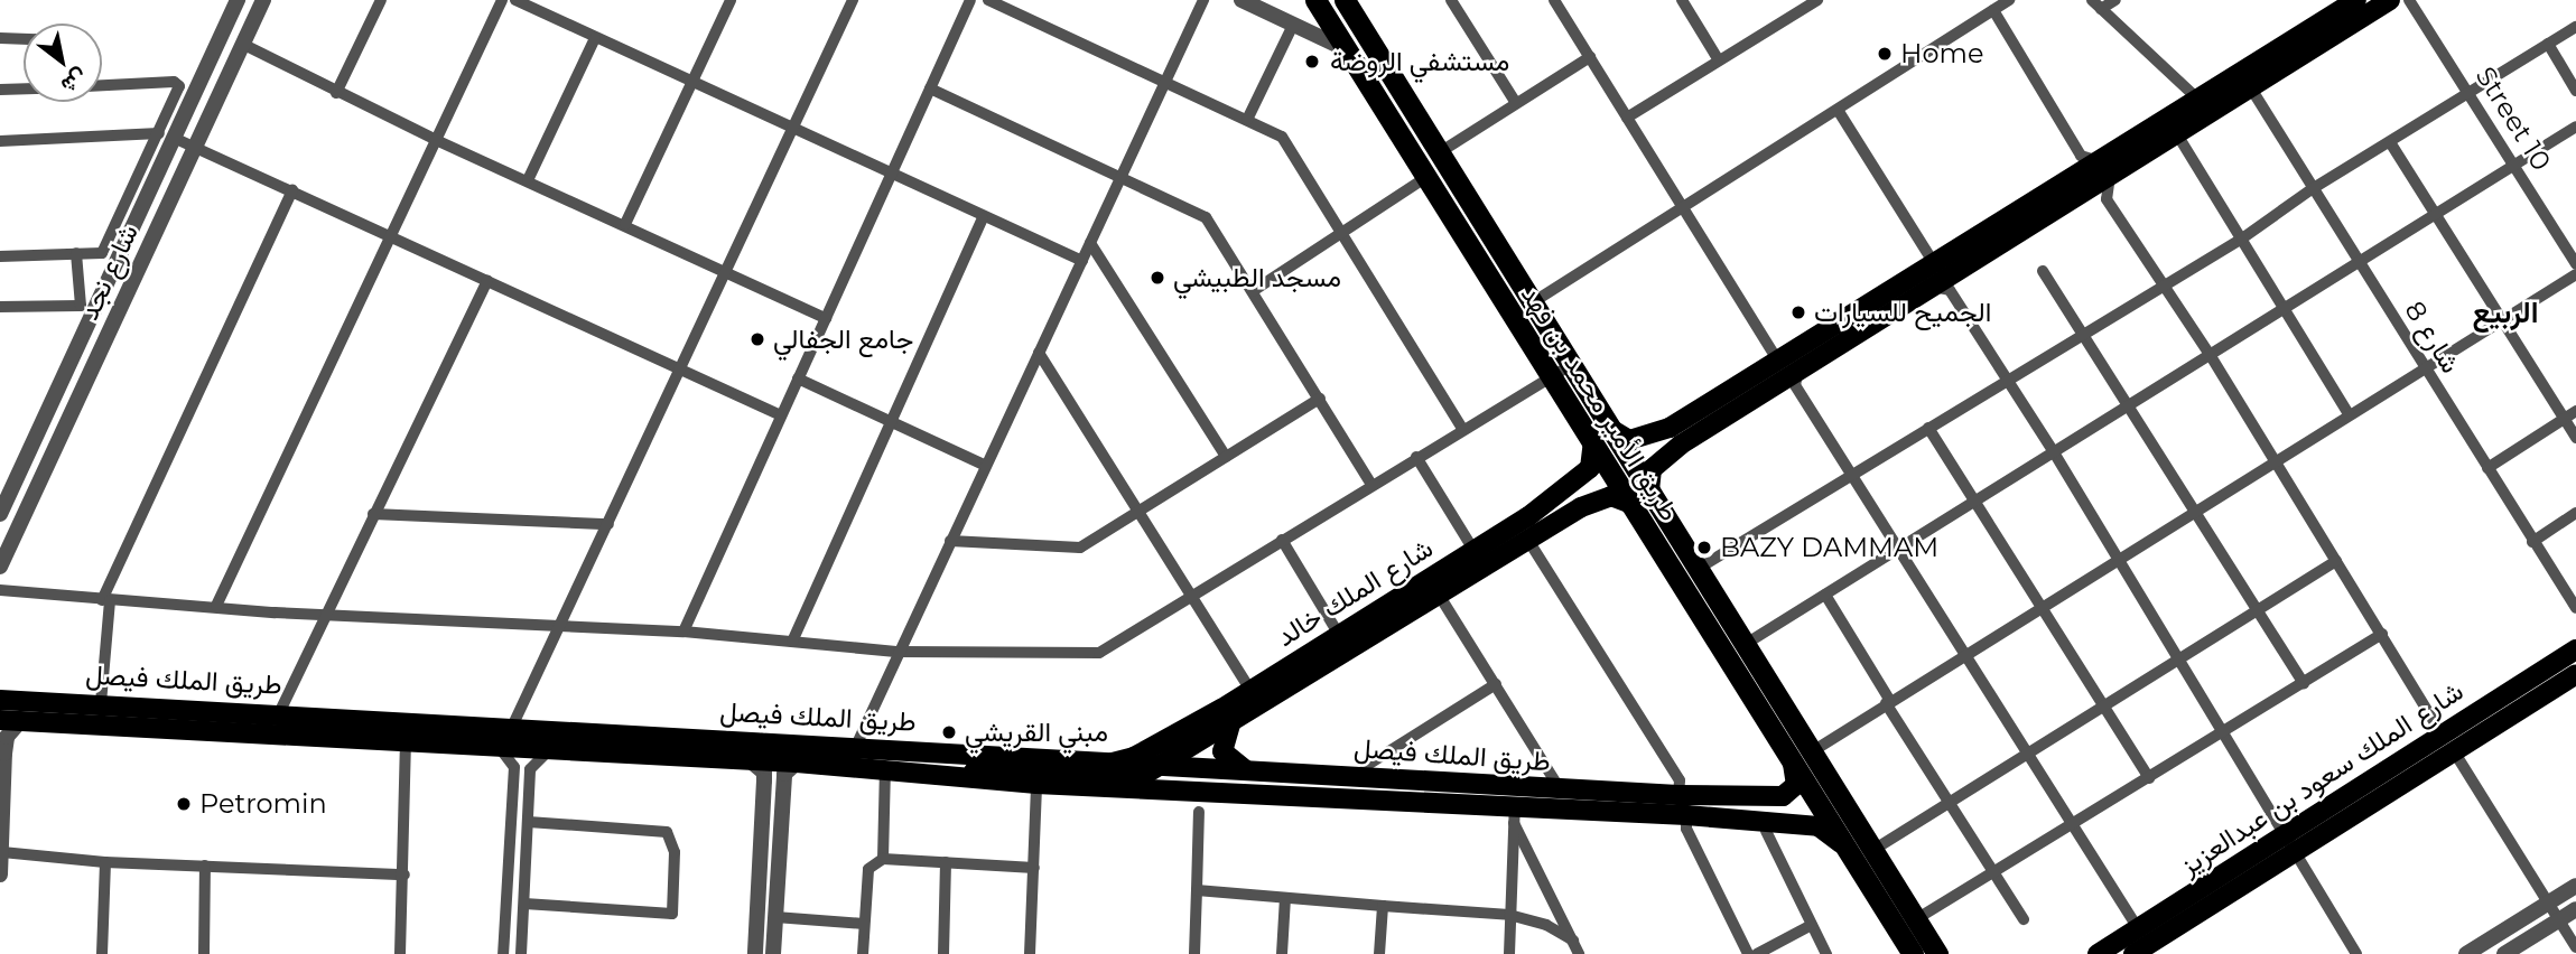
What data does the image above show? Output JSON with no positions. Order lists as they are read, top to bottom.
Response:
{
  "streets": {
    "highway": ["طريق الأمير محمد بن فهد"],
    "main road": ["شارع الملك خالد", "طريق الملك فيصل", "شارع الملك سعود بن عبدالعزيز"],
    "street": ["Street 10", "شارع نجد", "شارع 8"]
  },
  "crossings": [
    ["طريق الأمير محمد بن فهد", "شارع الملك خالد"],
    ["طريق الأمير محمد بن فهد", "طريق الملك فيصل"],
    ["شارع الملك خالد", "طريق الملك فيصل"]
  ],
  "districts": ["الربيع"],
  "places": [
    "Home",
    "مستشفي الروضة",
    "مسجد الطبيشي",
    "الجميح للسيارات",
    "جامع الجفالي",
    "BAZY DAMMAM",
    "مبني القريشي",
    "Petromin"
  ],
  "north": "bottom right"
}
